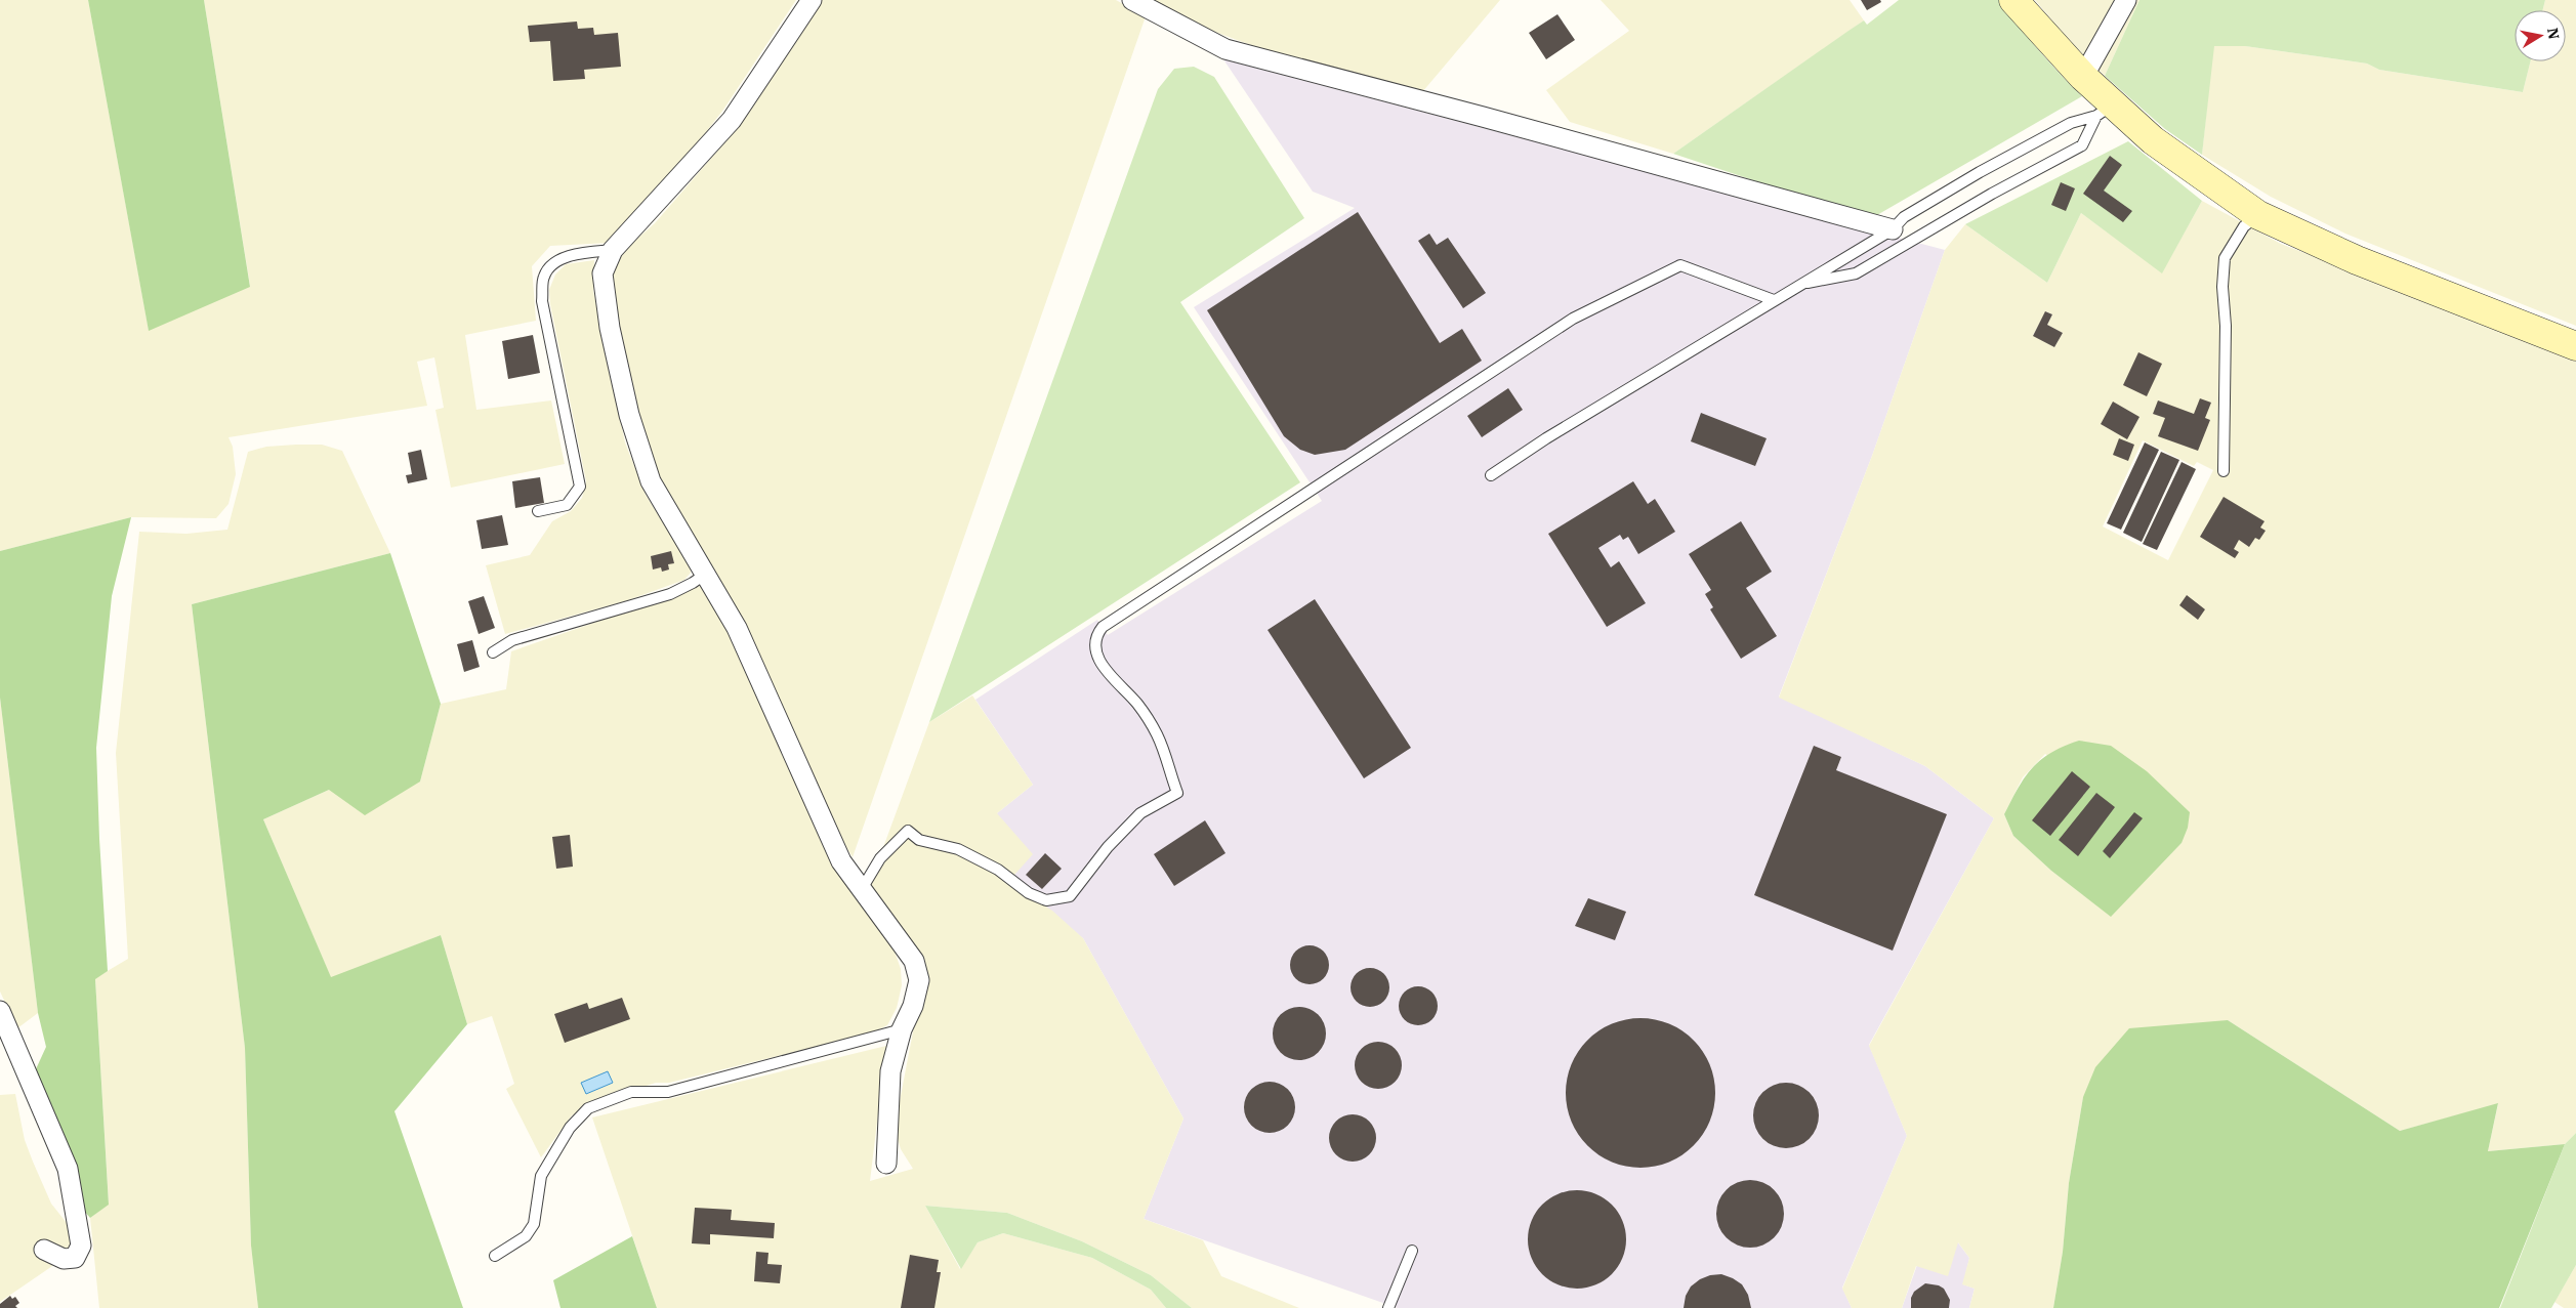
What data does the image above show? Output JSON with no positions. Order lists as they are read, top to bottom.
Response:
{
  "north": "right"
}
